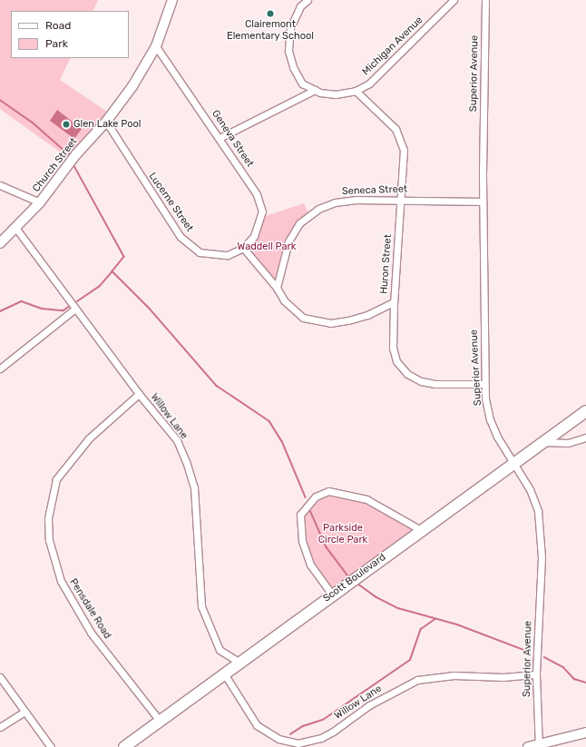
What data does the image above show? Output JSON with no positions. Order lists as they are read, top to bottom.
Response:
{
  "streets": {
    "highway": ["Scott Boulevard"],
    "main road": ["Church Street"],
    "street": [
      "Michigan Avenue",
      "Superior Avenue",
      "Geneva Street",
      "Seneca Street",
      "Lucerne Street",
      "Huron Street",
      "Willow Lane",
      "Pensdale Road"
    ]
  },
  "crossings": [
    ["Michigan Avenue", "Huron Street"],
    ["Superior Avenue", "Seneca Street"],
    ["Superior Avenue", "Huron Street"],
    ["Superior Avenue", "Willow Lane"],
    ["Superior Avenue", "Scott Boulevard"],
    ["Geneva Street", "Church Street"],
    ["Geneva Street", "Lucerne Street"],
    ["Church Street", "Lucerne Street"],
    ["Church Street", "Willow Lane"],
    ["Seneca Street", "Huron Street"],
    ["Willow Lane", "Scott Boulevard"],
    ["Willow Lane", "Pensdale Road"],
    ["Scott Boulevard", "Pensdale Road"]
  ],
  "parks": ["Waddell Park", "Parkside Circle Park"],
  "places": ["Clairemont Elementary School", "Glen Lake Pool"],
  "legend": ["Road", "Park"]
}
